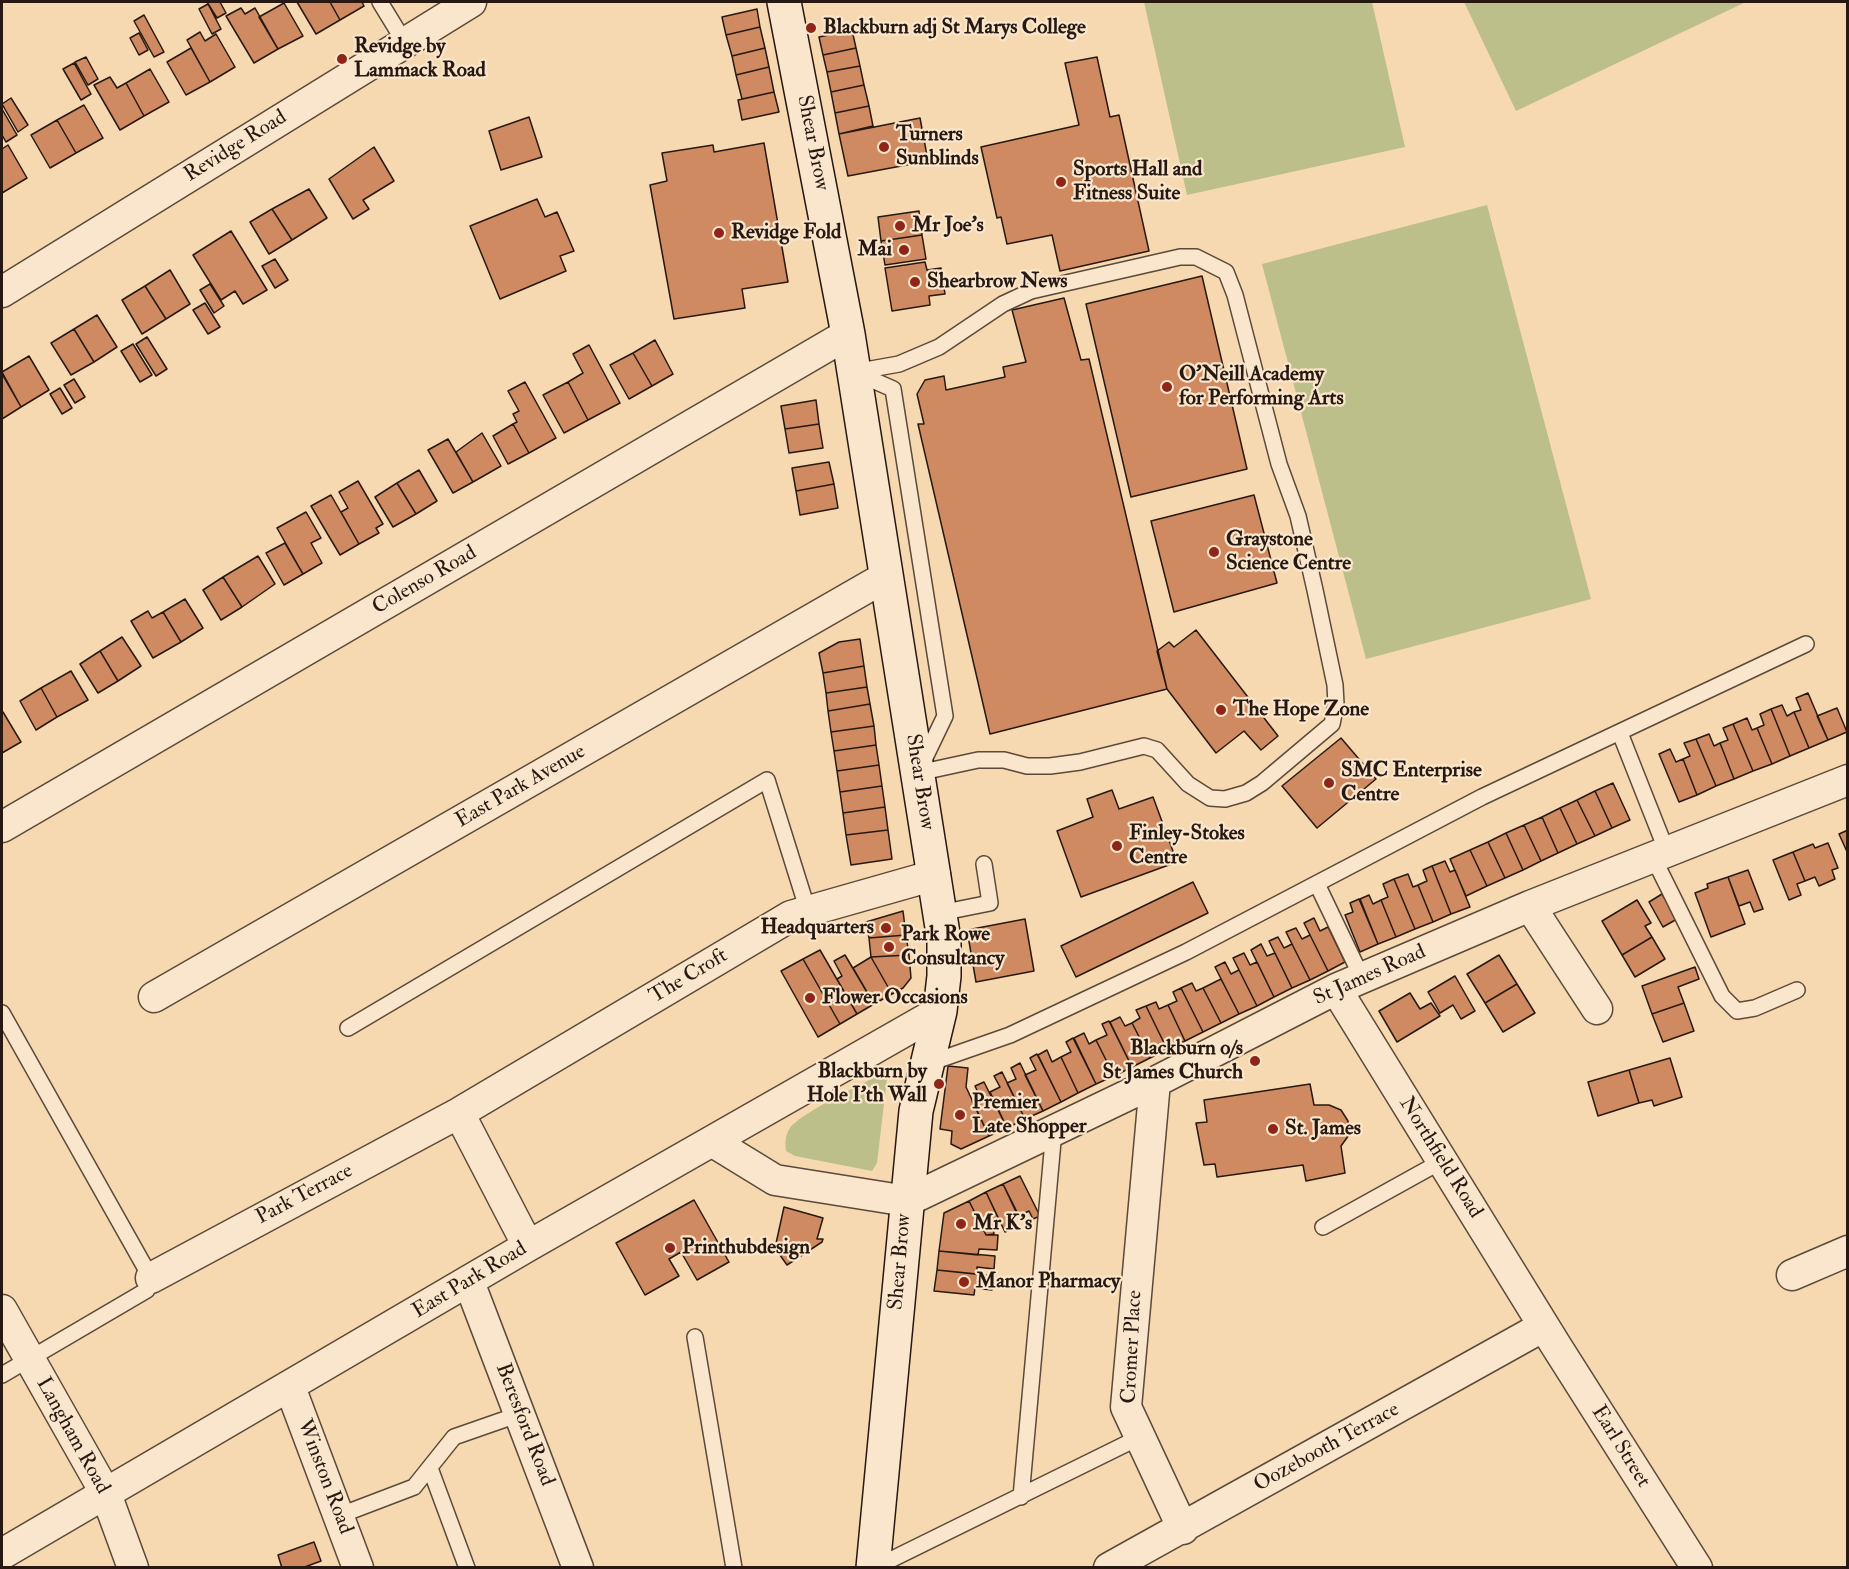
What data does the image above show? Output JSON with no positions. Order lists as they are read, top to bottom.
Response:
{
  "streets": {
    "main road": ["Shear Brow"],
    "street": [
      "Revidge Road",
      "Colenso Road",
      "East Park Avenue",
      "St James Road",
      "The Croft",
      "Northfield Road",
      "Park Terrace",
      "East Park Road",
      "Cromer Place",
      "Beresford Road",
      "Langham Road",
      "Earl Street",
      "Oozebooth Terrace",
      "Winston Road"
    ]
  },
  "crossings": [
    ["Shear Brow", "Colenso Road"],
    ["Shear Brow", "East Park Avenue"],
    ["Shear Brow", "St James Road"],
    ["Shear Brow", "The Croft"],
    ["Shear Brow", "East Park Road"],
    ["St James Road", "Northfield Road"],
    ["St James Road", "Cromer Place"],
    ["The Croft", "Park Terrace"],
    ["Northfield Road", "Earl Street"],
    ["Northfield Road", "Oozebooth Terrace"],
    ["East Park Road", "Beresford Road"],
    ["East Park Road", "Langham Road"],
    ["East Park Road", "Winston Road"],
    ["Cromer Place", "Oozebooth Terrace"],
    ["Earl Street", "Oozebooth Terrace"]
  ],
  "places": [
    "Blackburn adj St Marys College",
    "Revidge by Lammack Road",
    "Turners Sunblinds",
    "Sports Hall and Fitness Suite",
    "Mr Joe's",
    "Revidge Fold",
    "Mai",
    "Shearbrow News",
    "O'Neill Academy for Performing Arts",
    "Graystone Science Centre",
    "The Hope Zone",
    "SMC Enterprise Centre",
    "Finley-Stokes Centre",
    "Headquarters",
    "Park Rowe Consultancy",
    "Flower Occasions",
    "Blackburn o/s St James Church",
    "Blackburn by Hole I'th Wall",
    "Premier Late Shopper",
    "St. James",
    "Mr K's",
    "Printhubdesign",
    "Manor Pharmacy"
  ]
}
